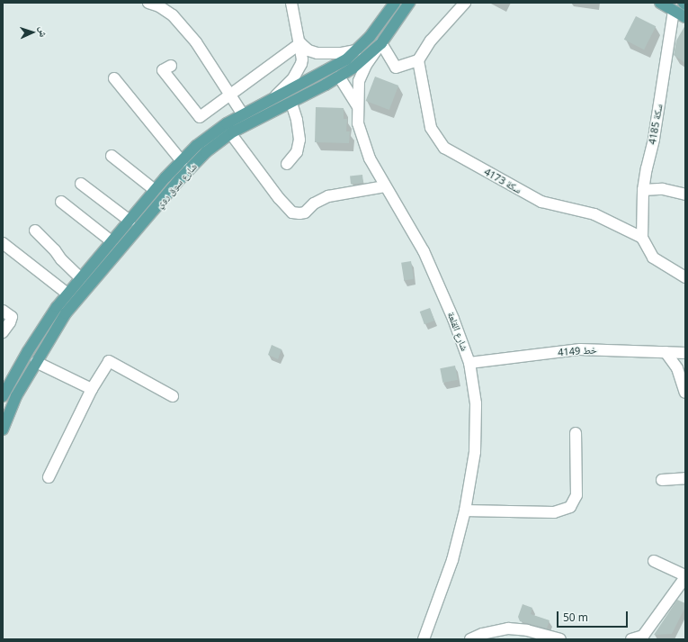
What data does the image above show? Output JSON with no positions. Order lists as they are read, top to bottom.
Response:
{
  "streets": {
    "main road": ["شارع سوق روي"],
    "street": [
      "سكة 4185",
      "سكة 4173",
      "شارع القلعة",
      "4149 خط"
    ]
  },
  "crossings": [
    ["سكة 4185", "سكة 4173"],
    ["شارع سوق روي", "شارع القلعة"],
    ["شارع القلعة", "4149 خط"]
  ],
  "scale_bar": "50 m",
  "north": "right"
}
